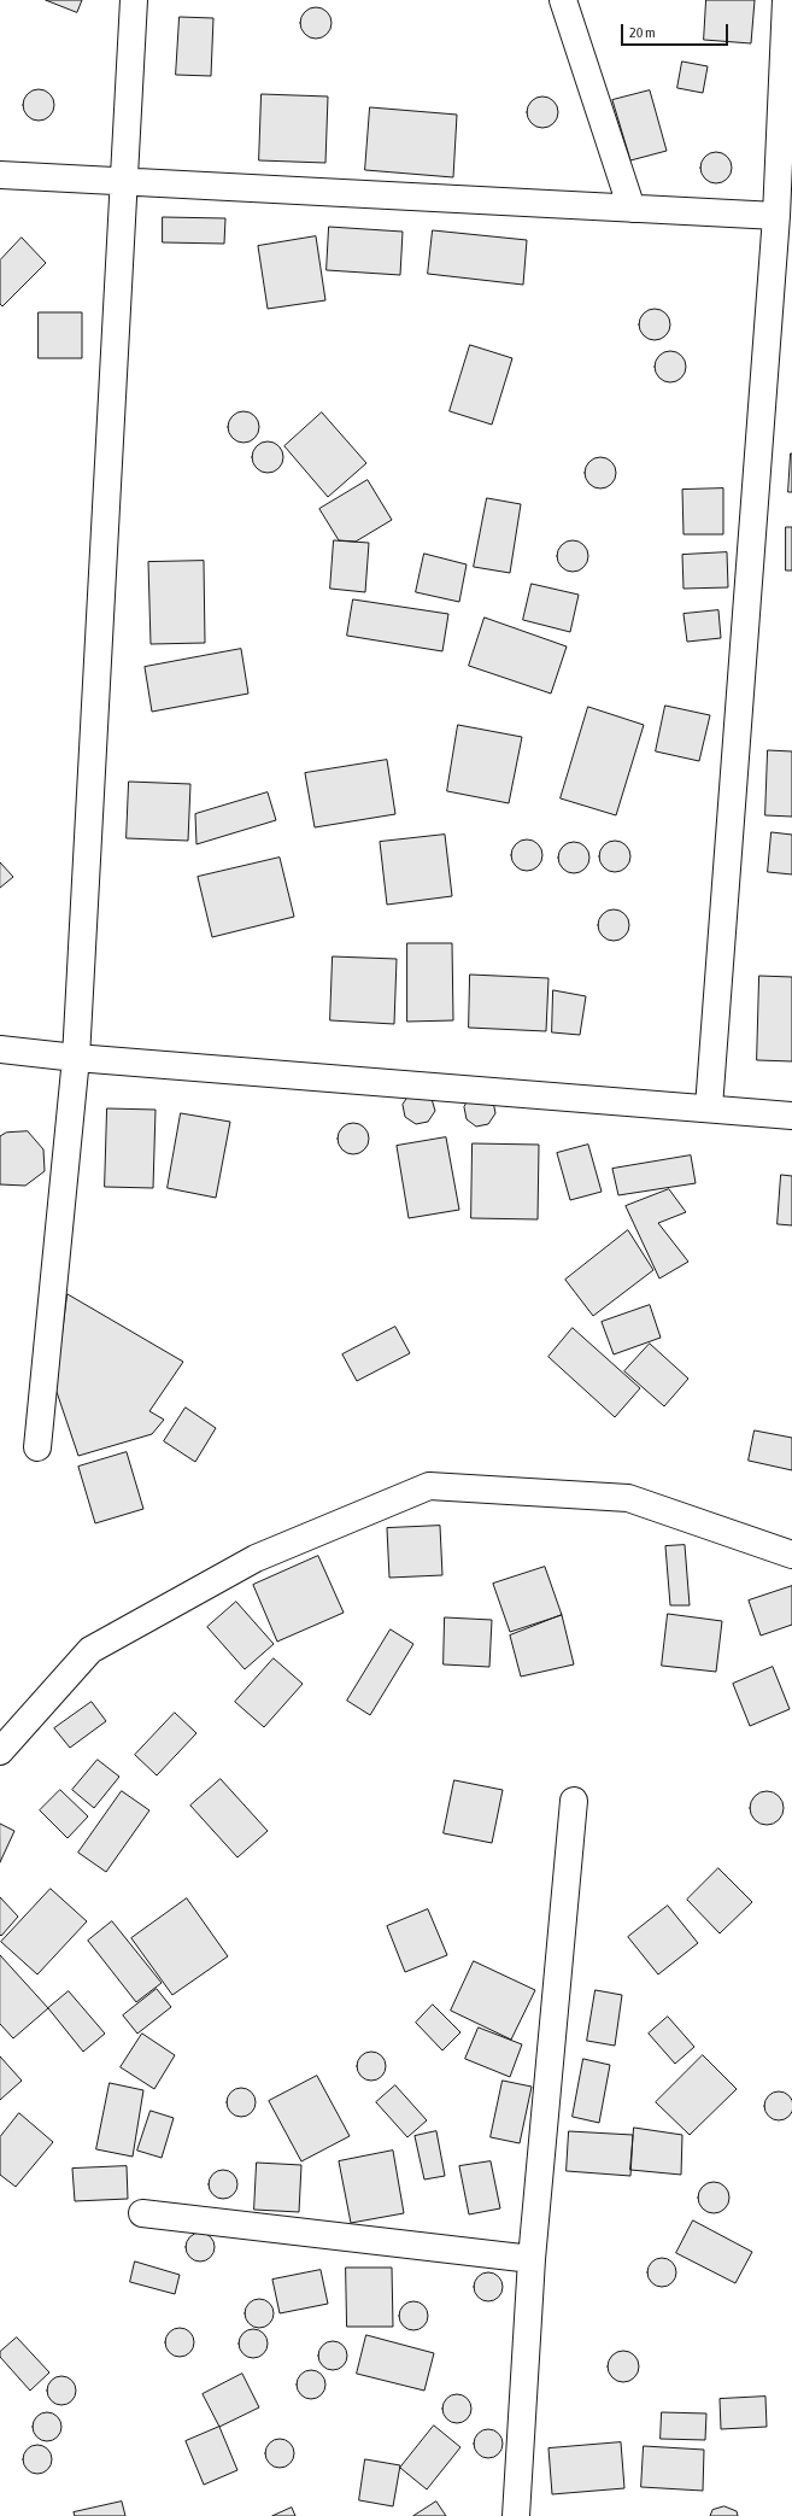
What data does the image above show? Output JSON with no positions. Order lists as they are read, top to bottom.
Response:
{
  "scale_bar": "20 m"
}
